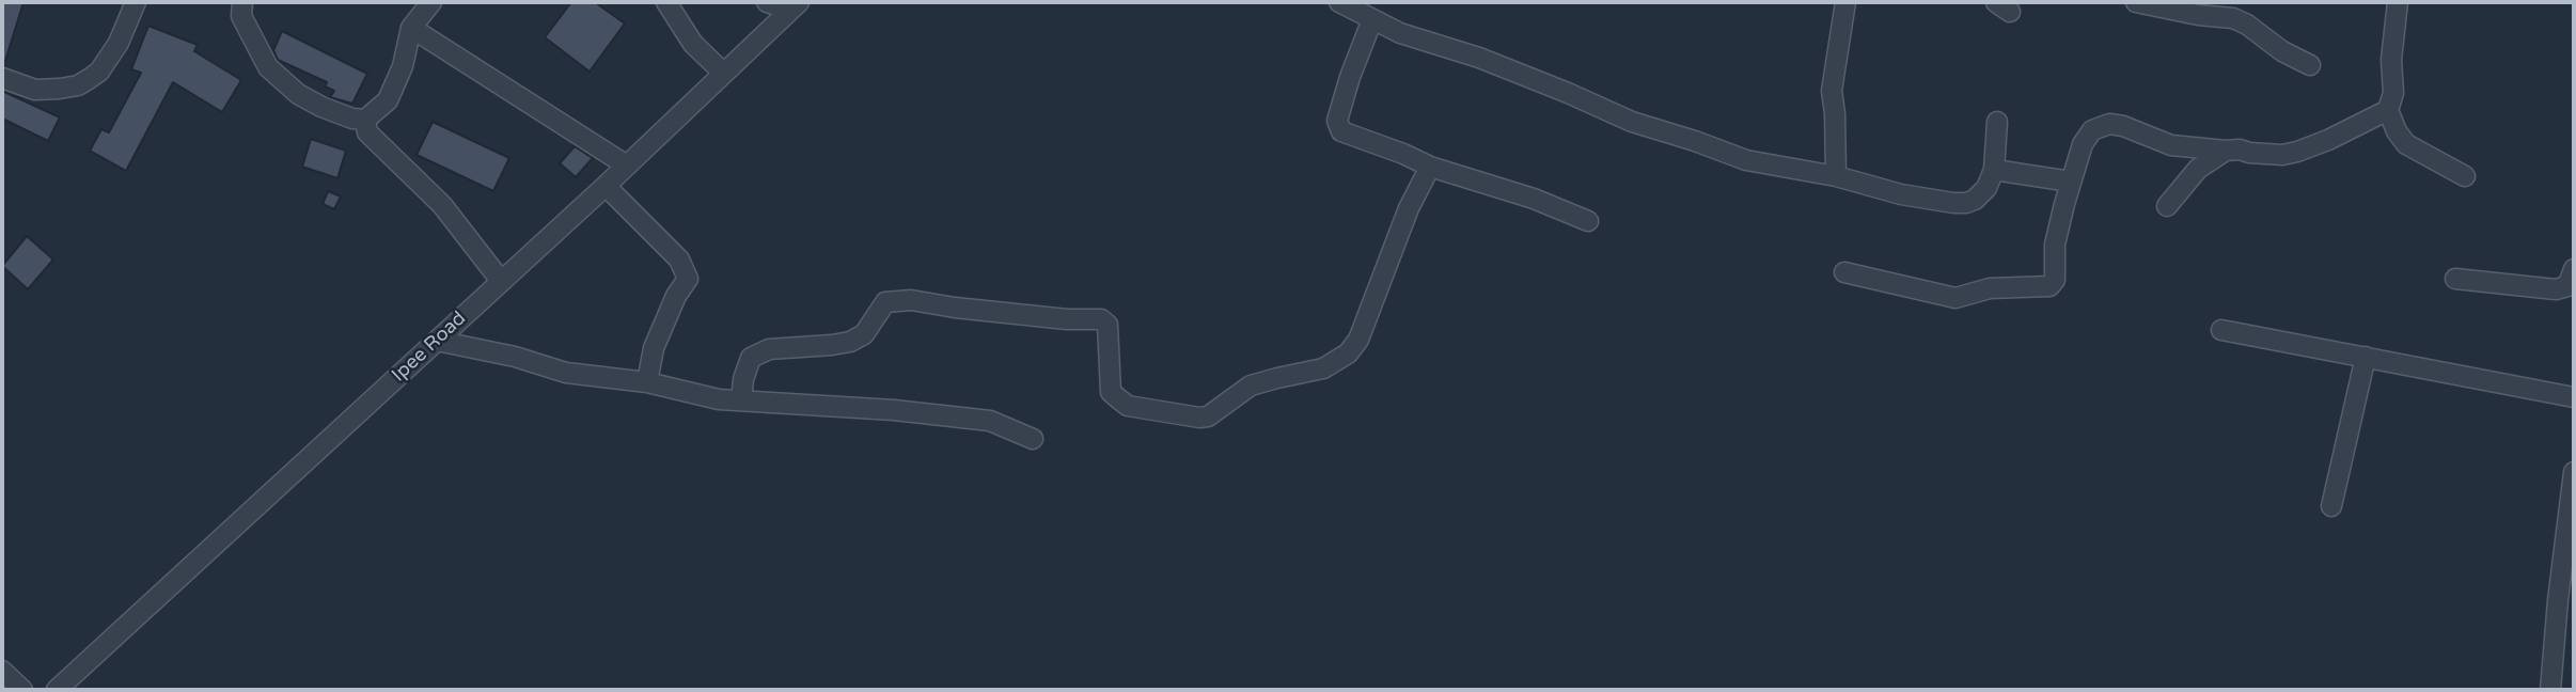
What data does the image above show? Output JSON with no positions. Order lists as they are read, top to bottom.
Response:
{
  "streets": {
    "street": ["Ipee Road"]
  }
}
